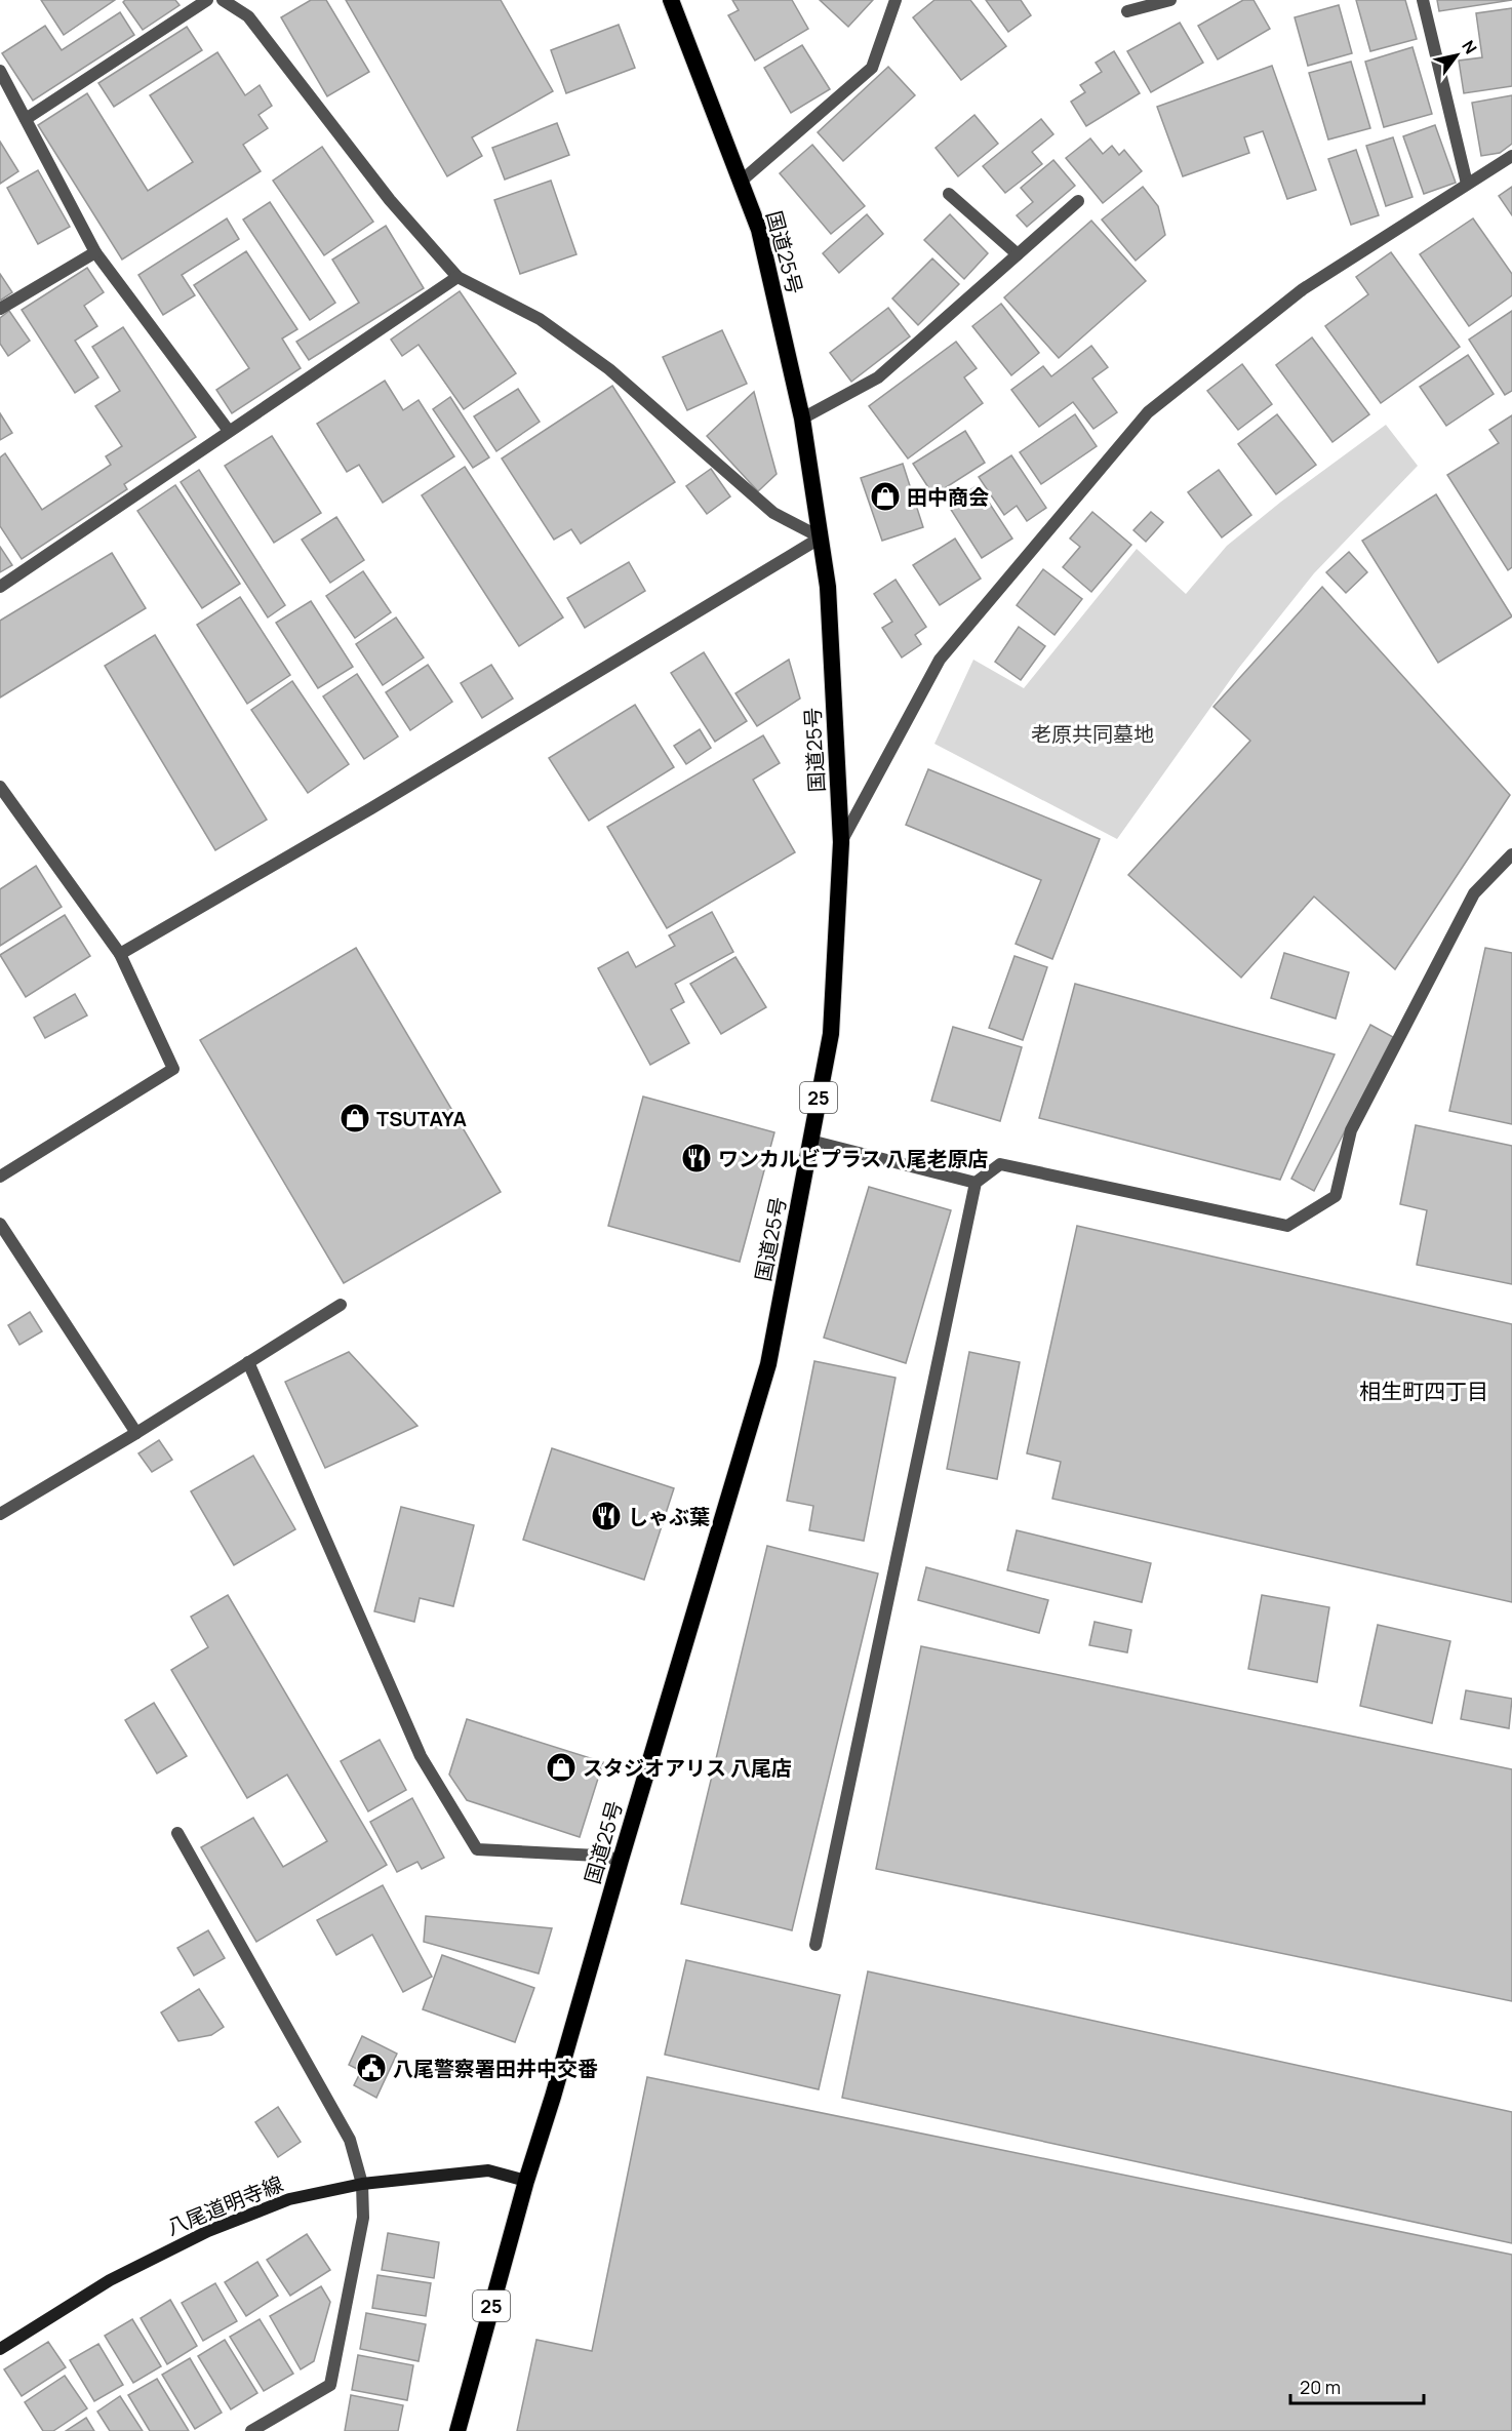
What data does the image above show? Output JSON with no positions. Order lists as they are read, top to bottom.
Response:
{
  "streets": {
    "highway": ["国道25号", "25"],
    "main road": ["八尾道明寺線"]
  },
  "crossings": [
    ["国道25号", "八尾道明寺線"]
  ],
  "districts": ["相生町四丁目"],
  "parks": ["老原共同墓地"],
  "places": {
    "shop": ["田中商会", "TSUTAYA", "スタジオアリス 八尾店"],
    "restaurant": ["ワンカルビプラス 八尾老原店", "しゃぶ葉"],
    "public building": ["八尾警察署田井中交番"]
  },
  "scale_bar": "20 m",
  "north": "top right"
}
